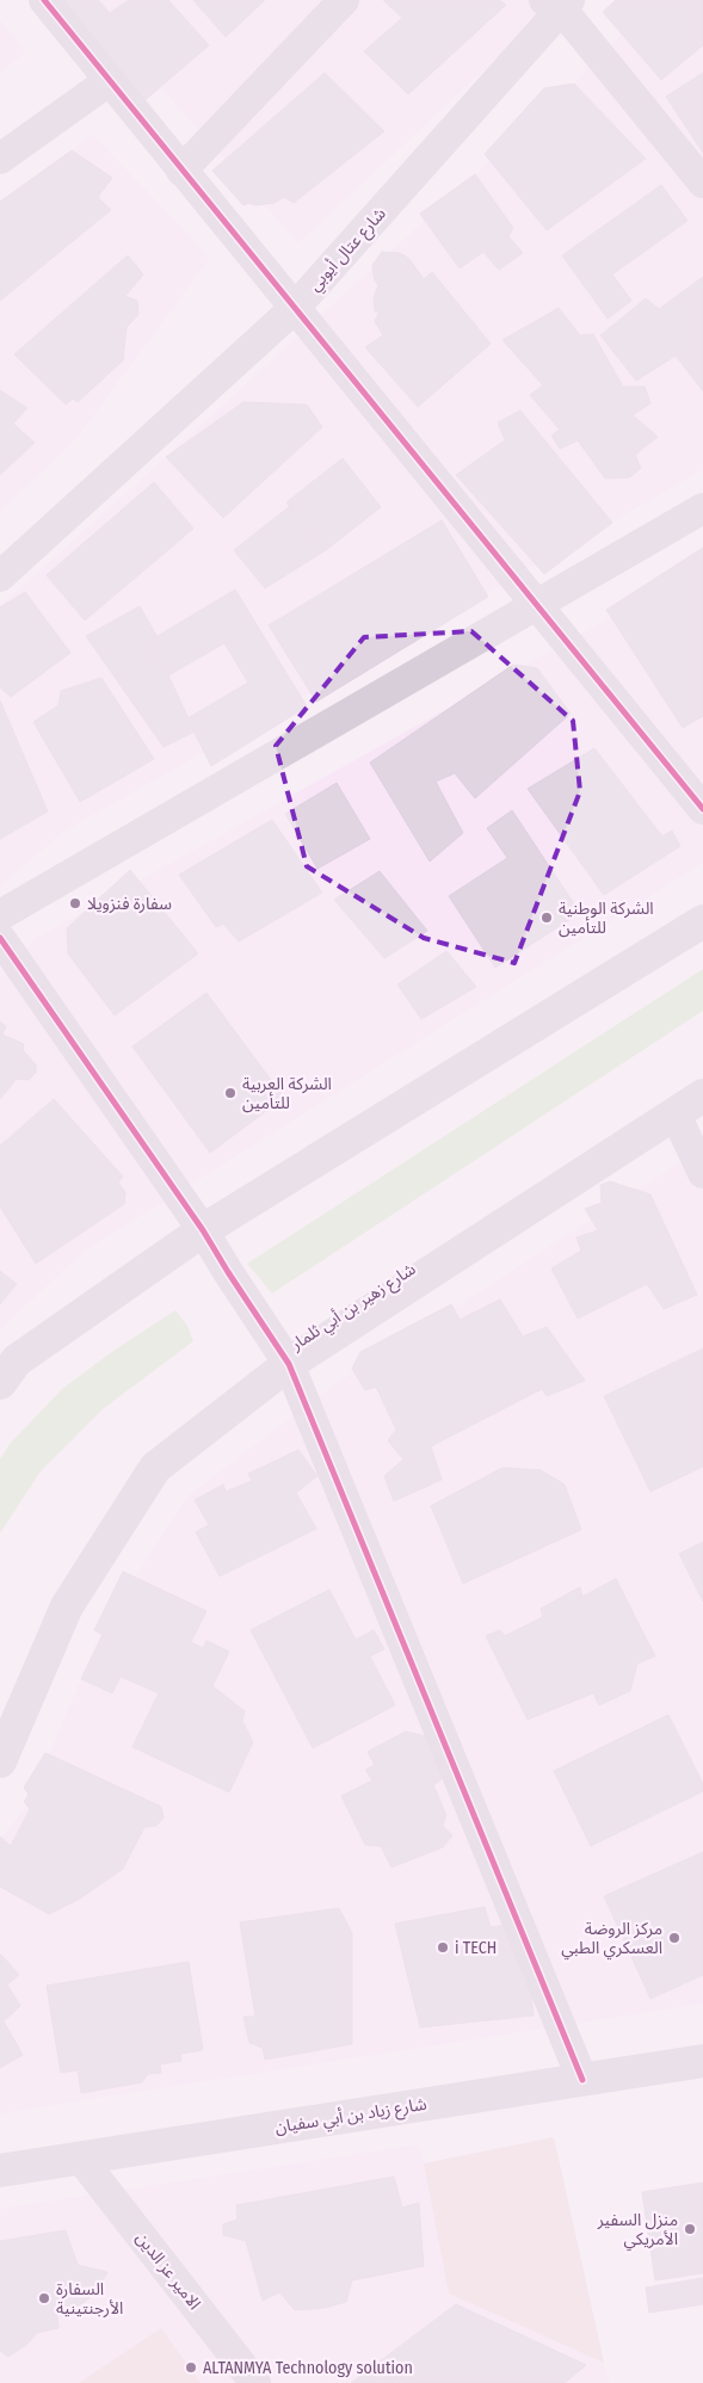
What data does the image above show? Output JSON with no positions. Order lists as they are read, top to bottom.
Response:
{
  "streets": {
    "street": [
      "شارع عتال أيوبي",
      "شارع زهير بن أبي ثلمار",
      "شارع زياد بن أبي سفيان",
      "الامير عز الدين"
    ]
  },
  "crossings": [
    ["شارع زياد بن أبي سفيان", "الامير عز الدين"]
  ],
  "places": [
    "سفارة فنزويلا",
    "الشركة الوطنية للتأمين",
    "الشركة العربية للتأمين",
    "مركز الروضة العسكري الطبي",
    "i TECH",
    "منزل السفير الأمريكي",
    "السفارة الأرجنتينية",
    "ALTANMYA Technology solution"
  ]
}
